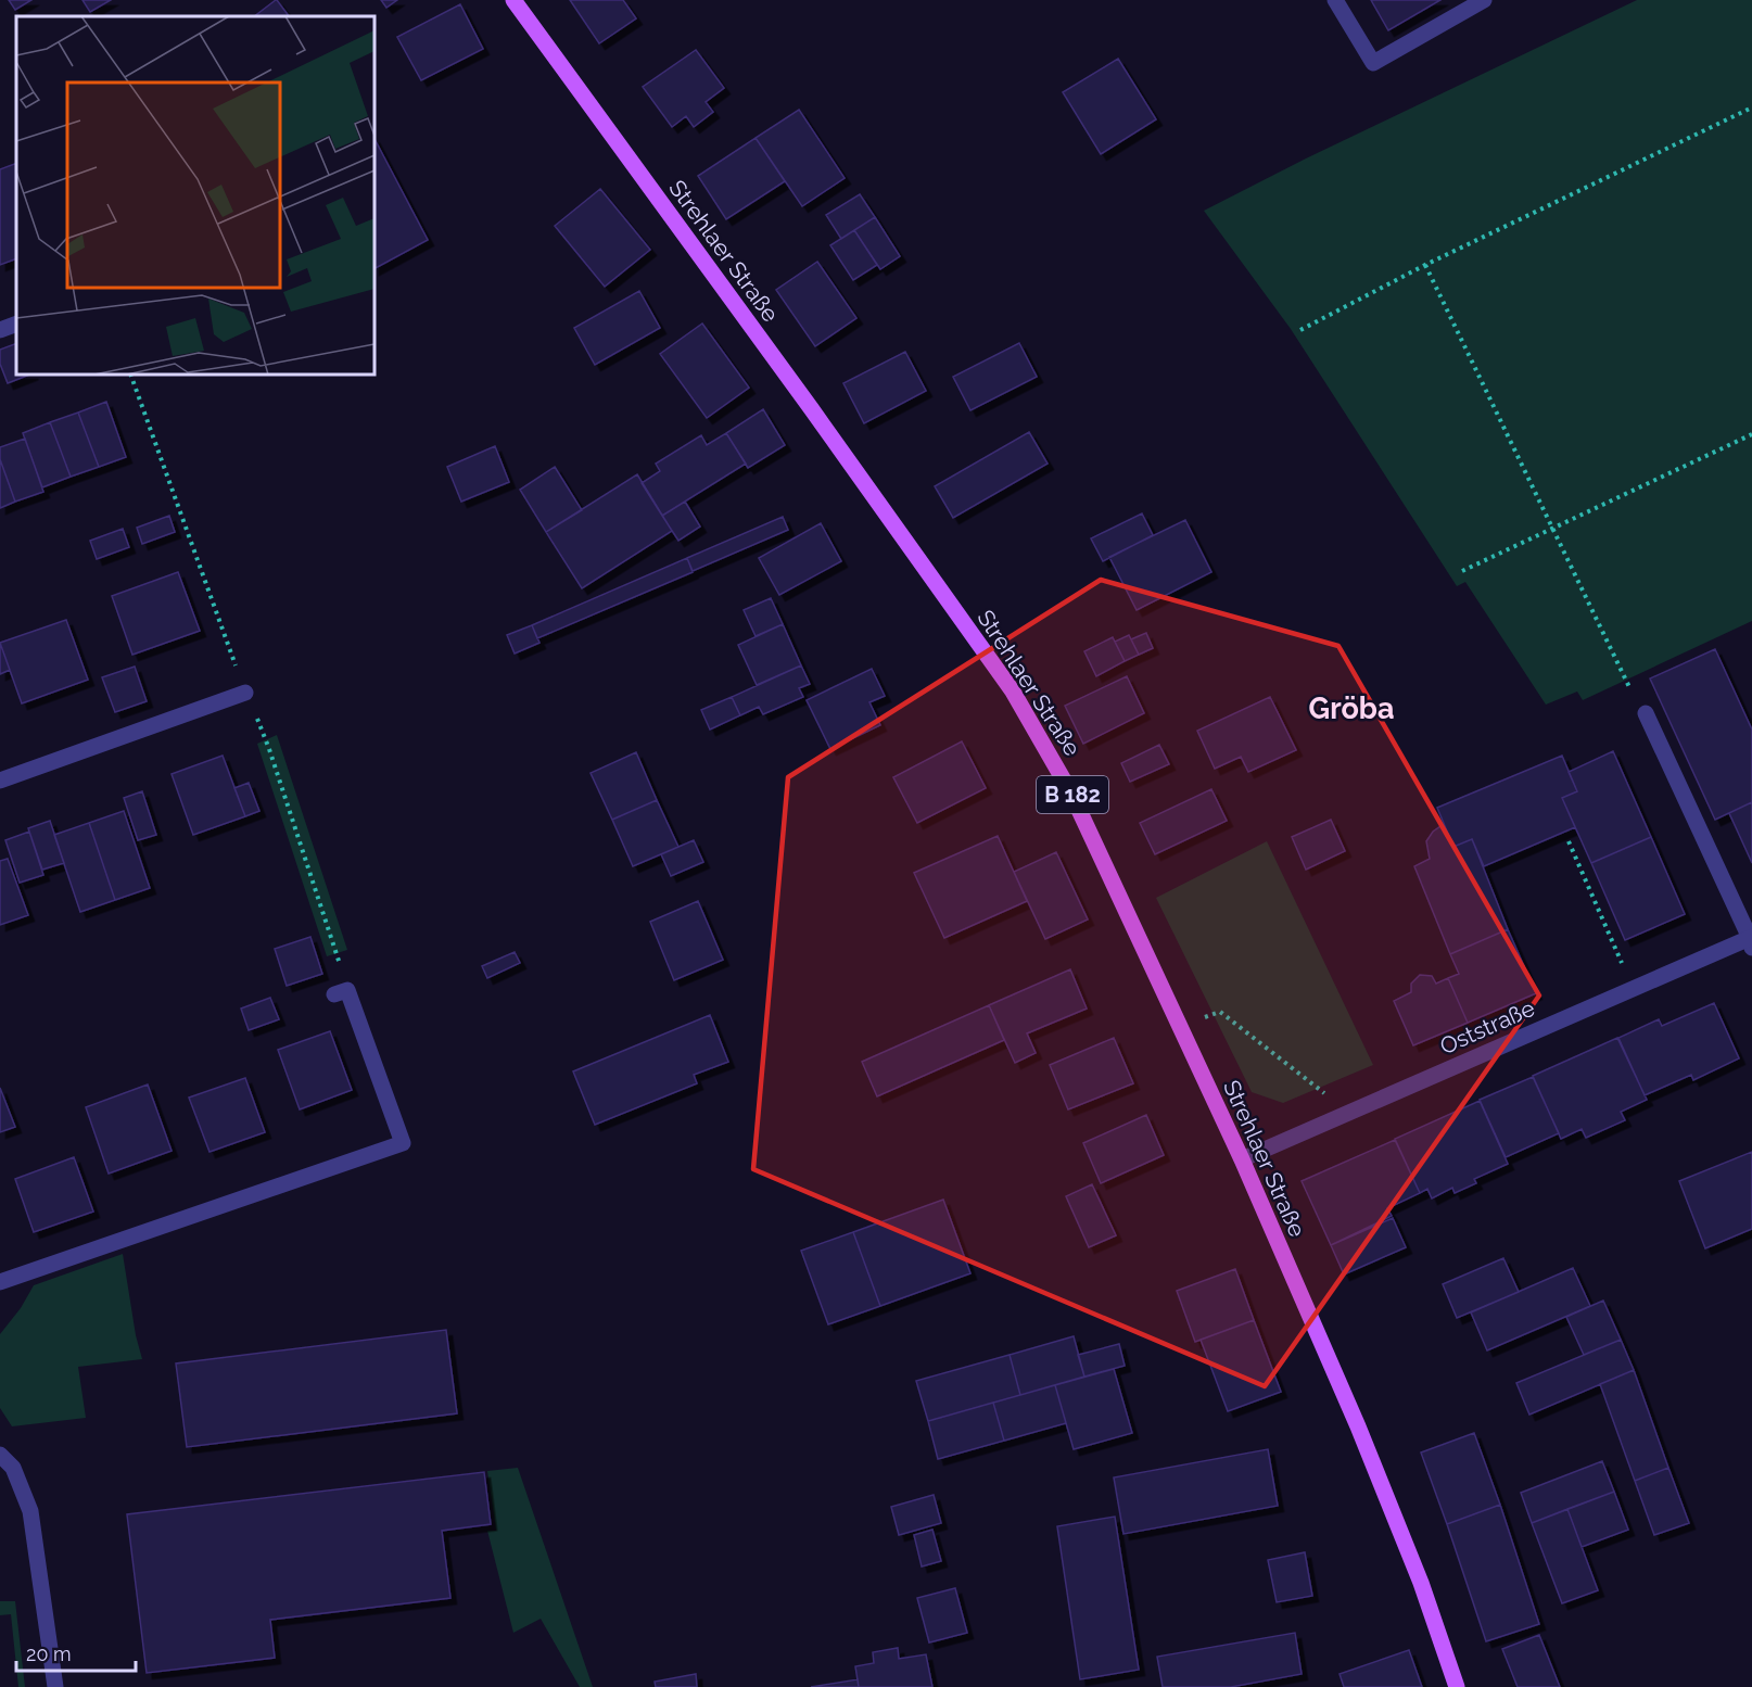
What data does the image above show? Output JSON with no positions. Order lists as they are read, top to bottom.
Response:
{
  "streets": {
    "main road": ["Strehlaer Straße", "B 182"],
    "street": ["Oststraße"]
  },
  "crossings": [
    ["Strehlaer Straße", "Oststraße"]
  ],
  "districts": ["Gröba"],
  "scale_bar": "20 m"
}
